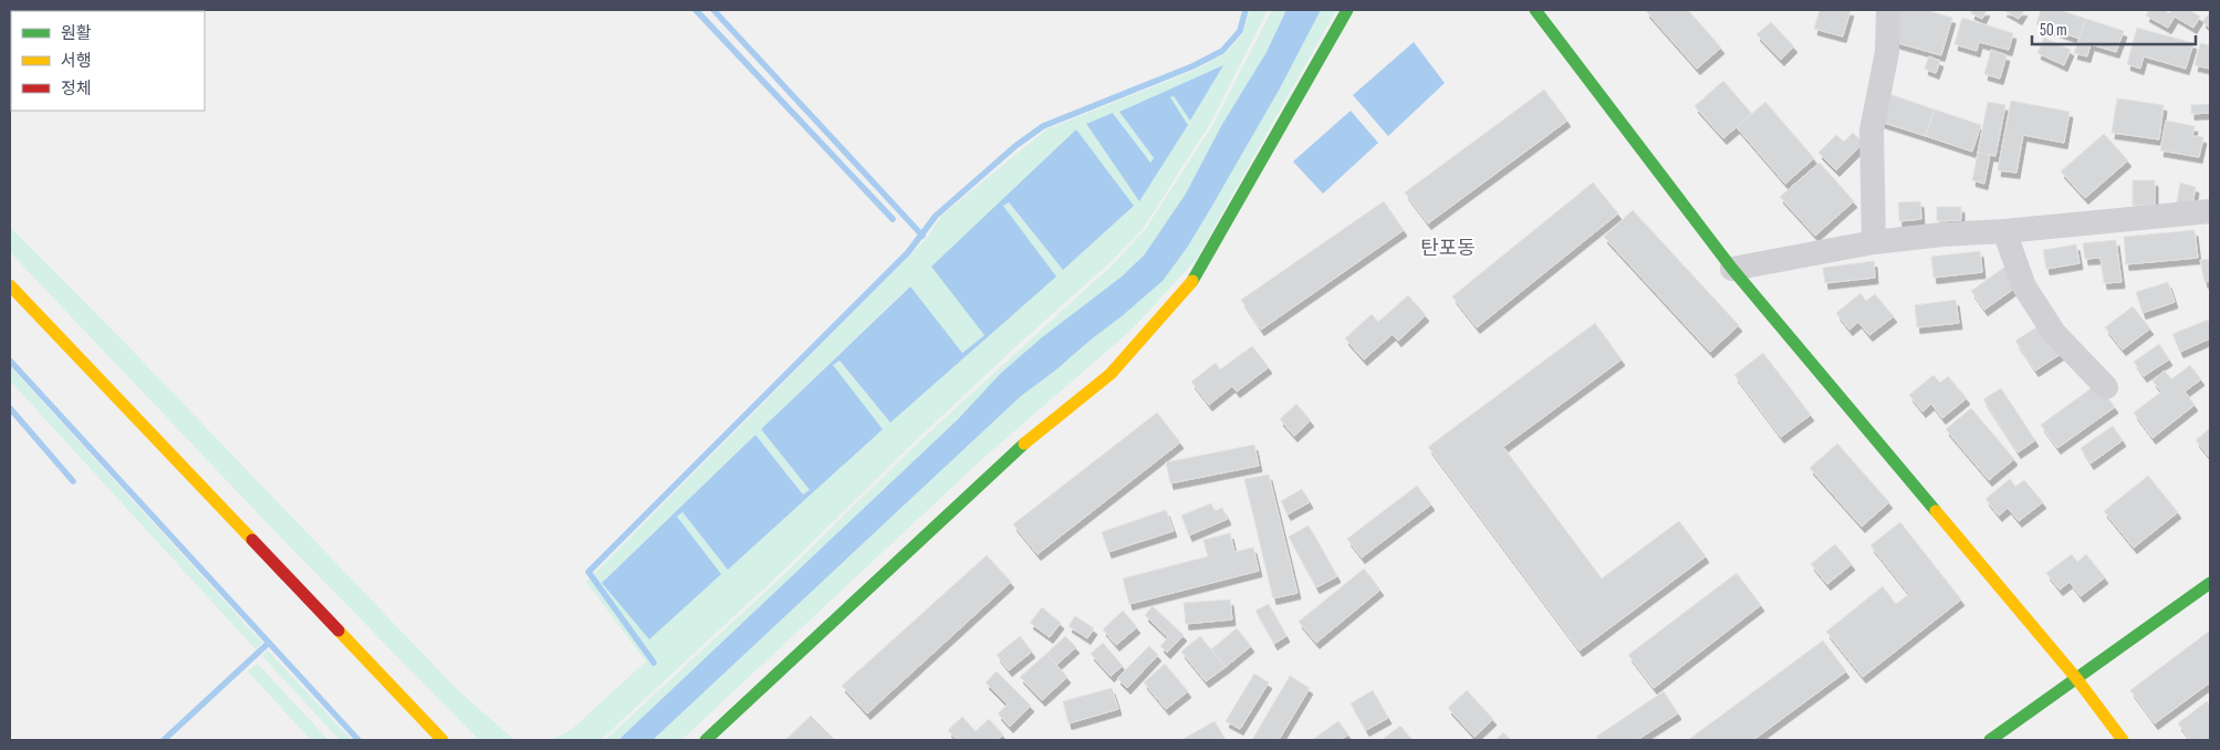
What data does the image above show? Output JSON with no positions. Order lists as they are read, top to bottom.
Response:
{
  "districts": ["탄포동"],
  "legend": ["원활", "서행", "정체"],
  "scale_bar": "50 m"
}
